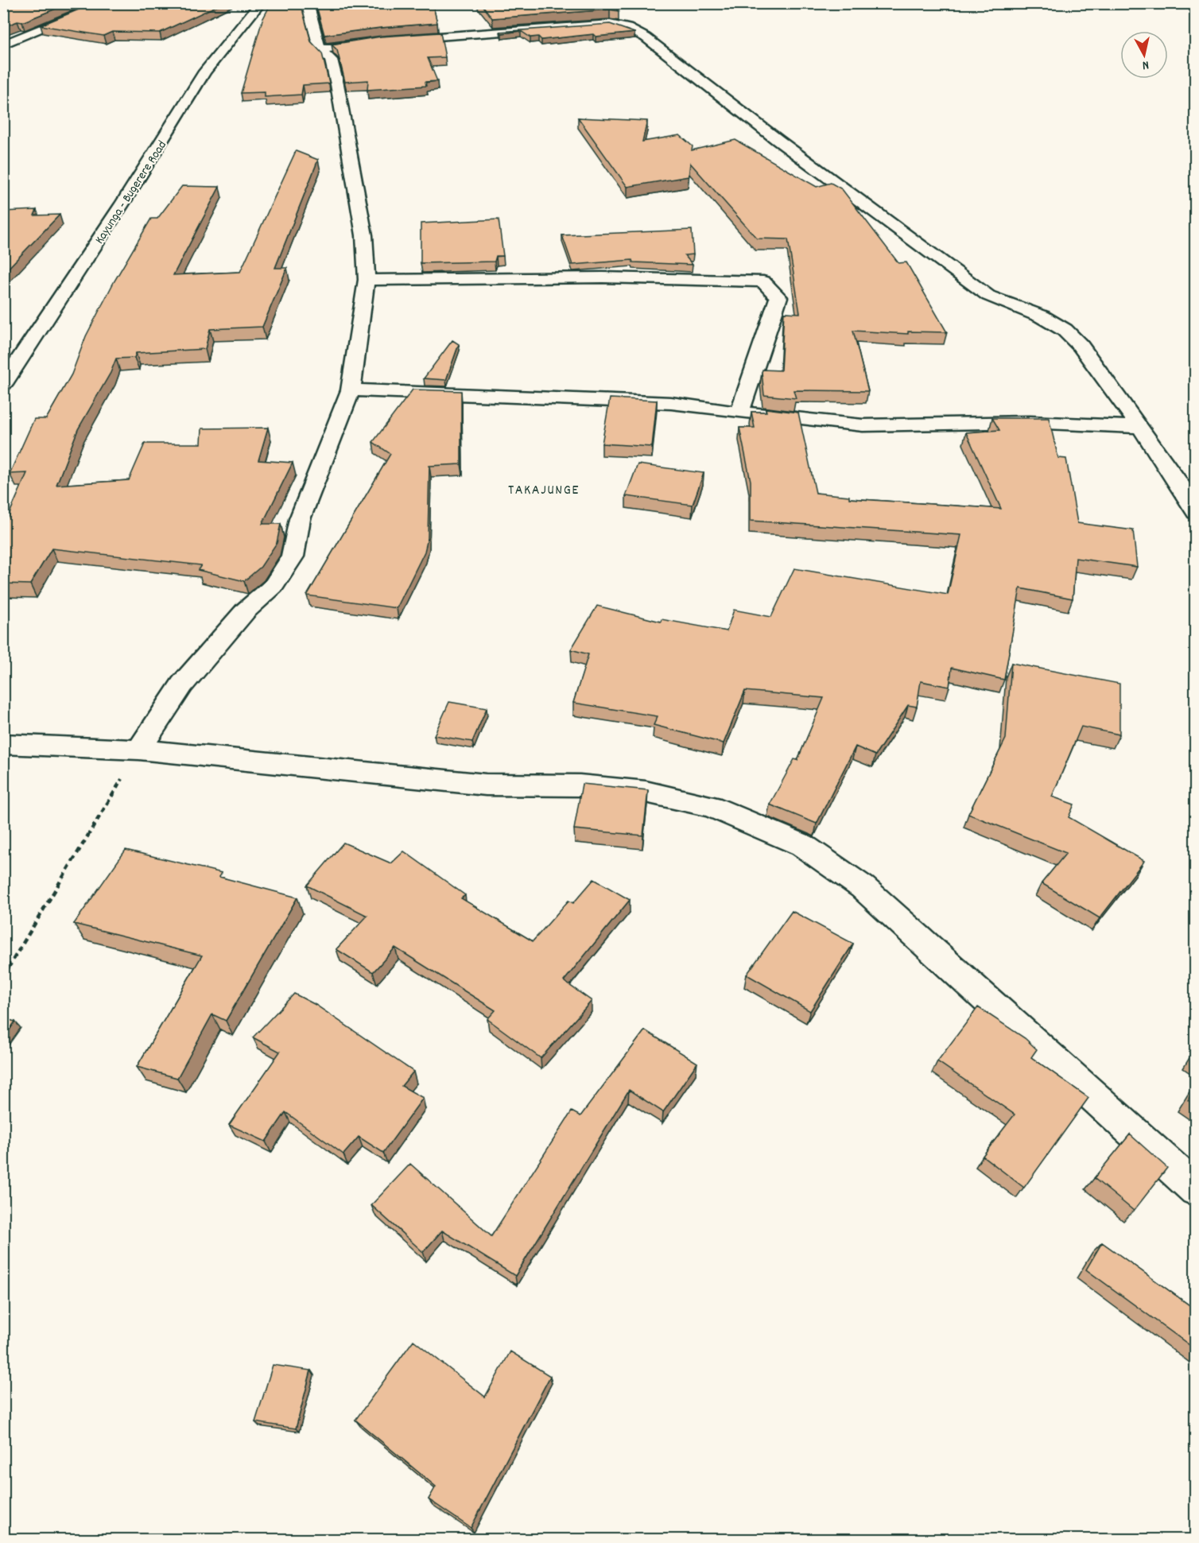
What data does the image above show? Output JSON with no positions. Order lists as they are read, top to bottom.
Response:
{
  "streets": {
    "street": ["Kayunga - Bugerere Road"]
  },
  "districts": ["TAKAJUNGE"],
  "north": "bottom"
}
